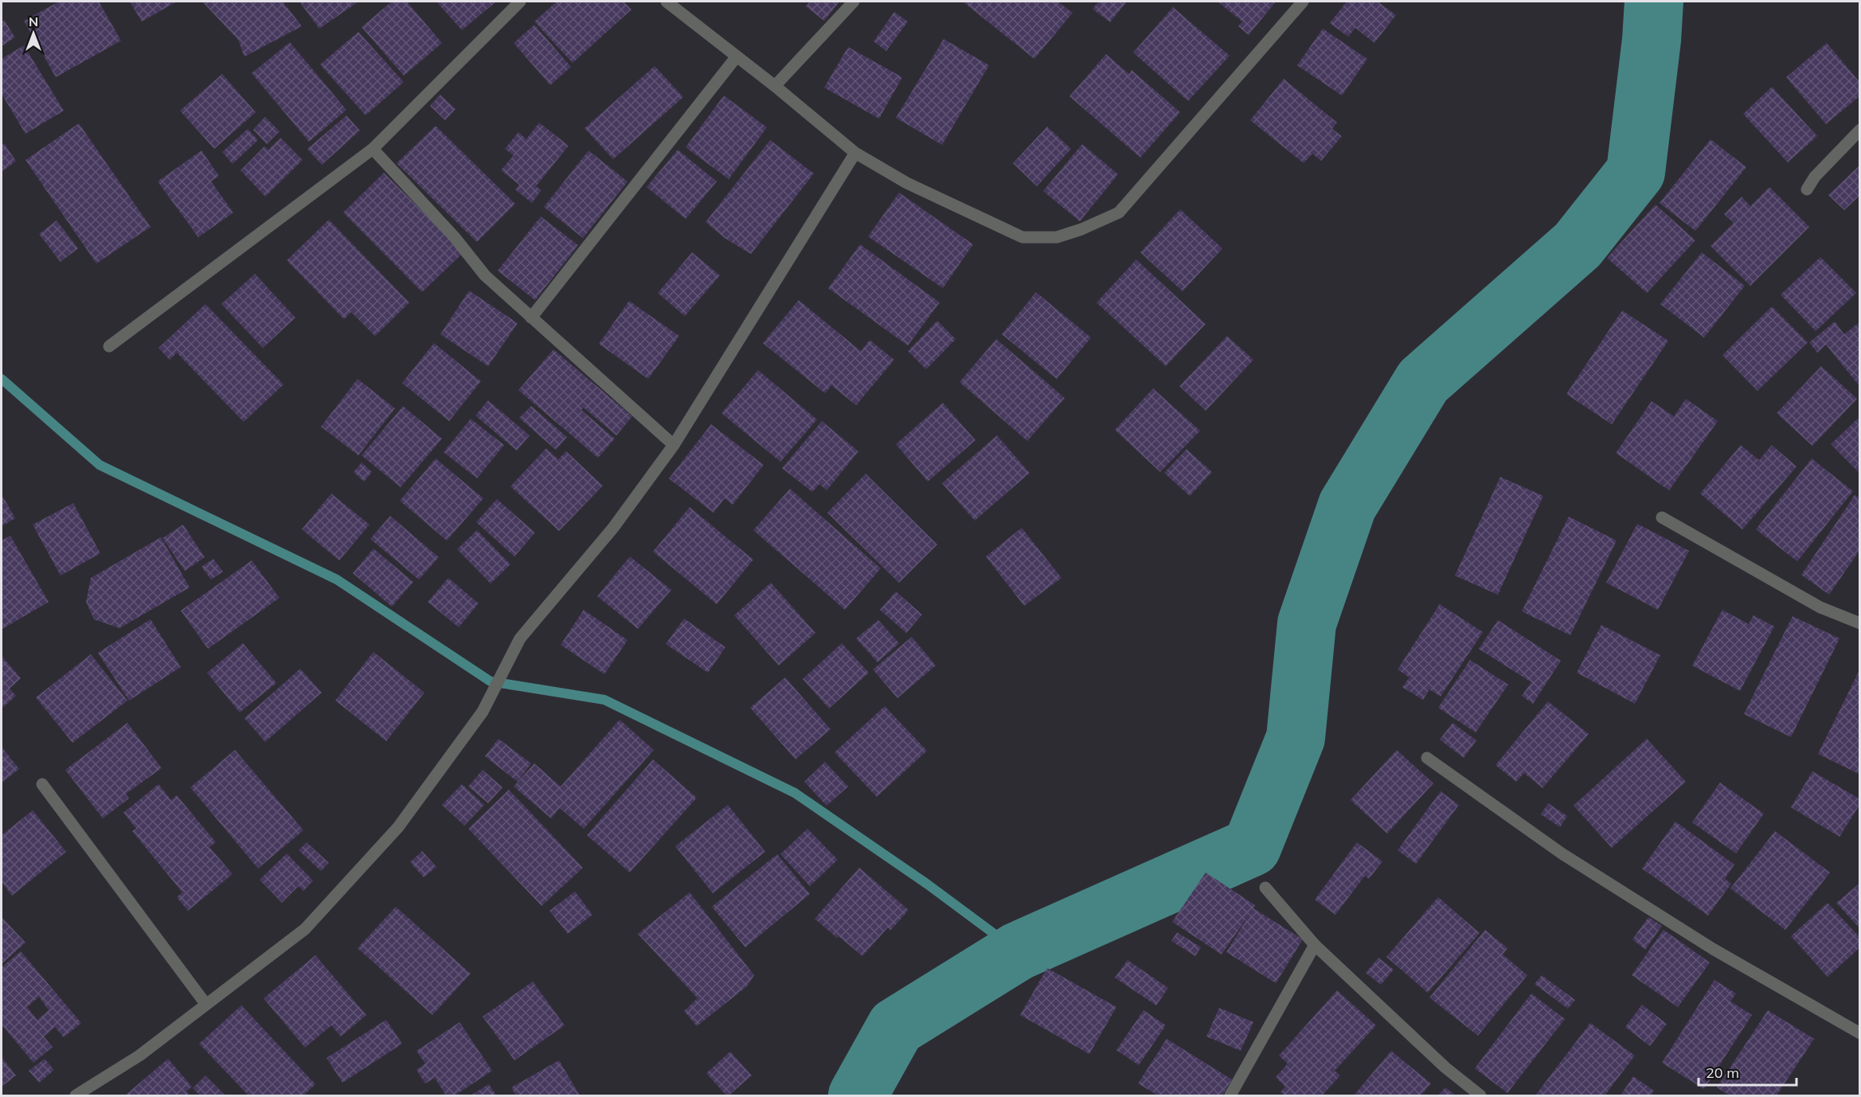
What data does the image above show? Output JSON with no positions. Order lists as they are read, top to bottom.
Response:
{
  "scale_bar": "20 m",
  "north": "top"
}
